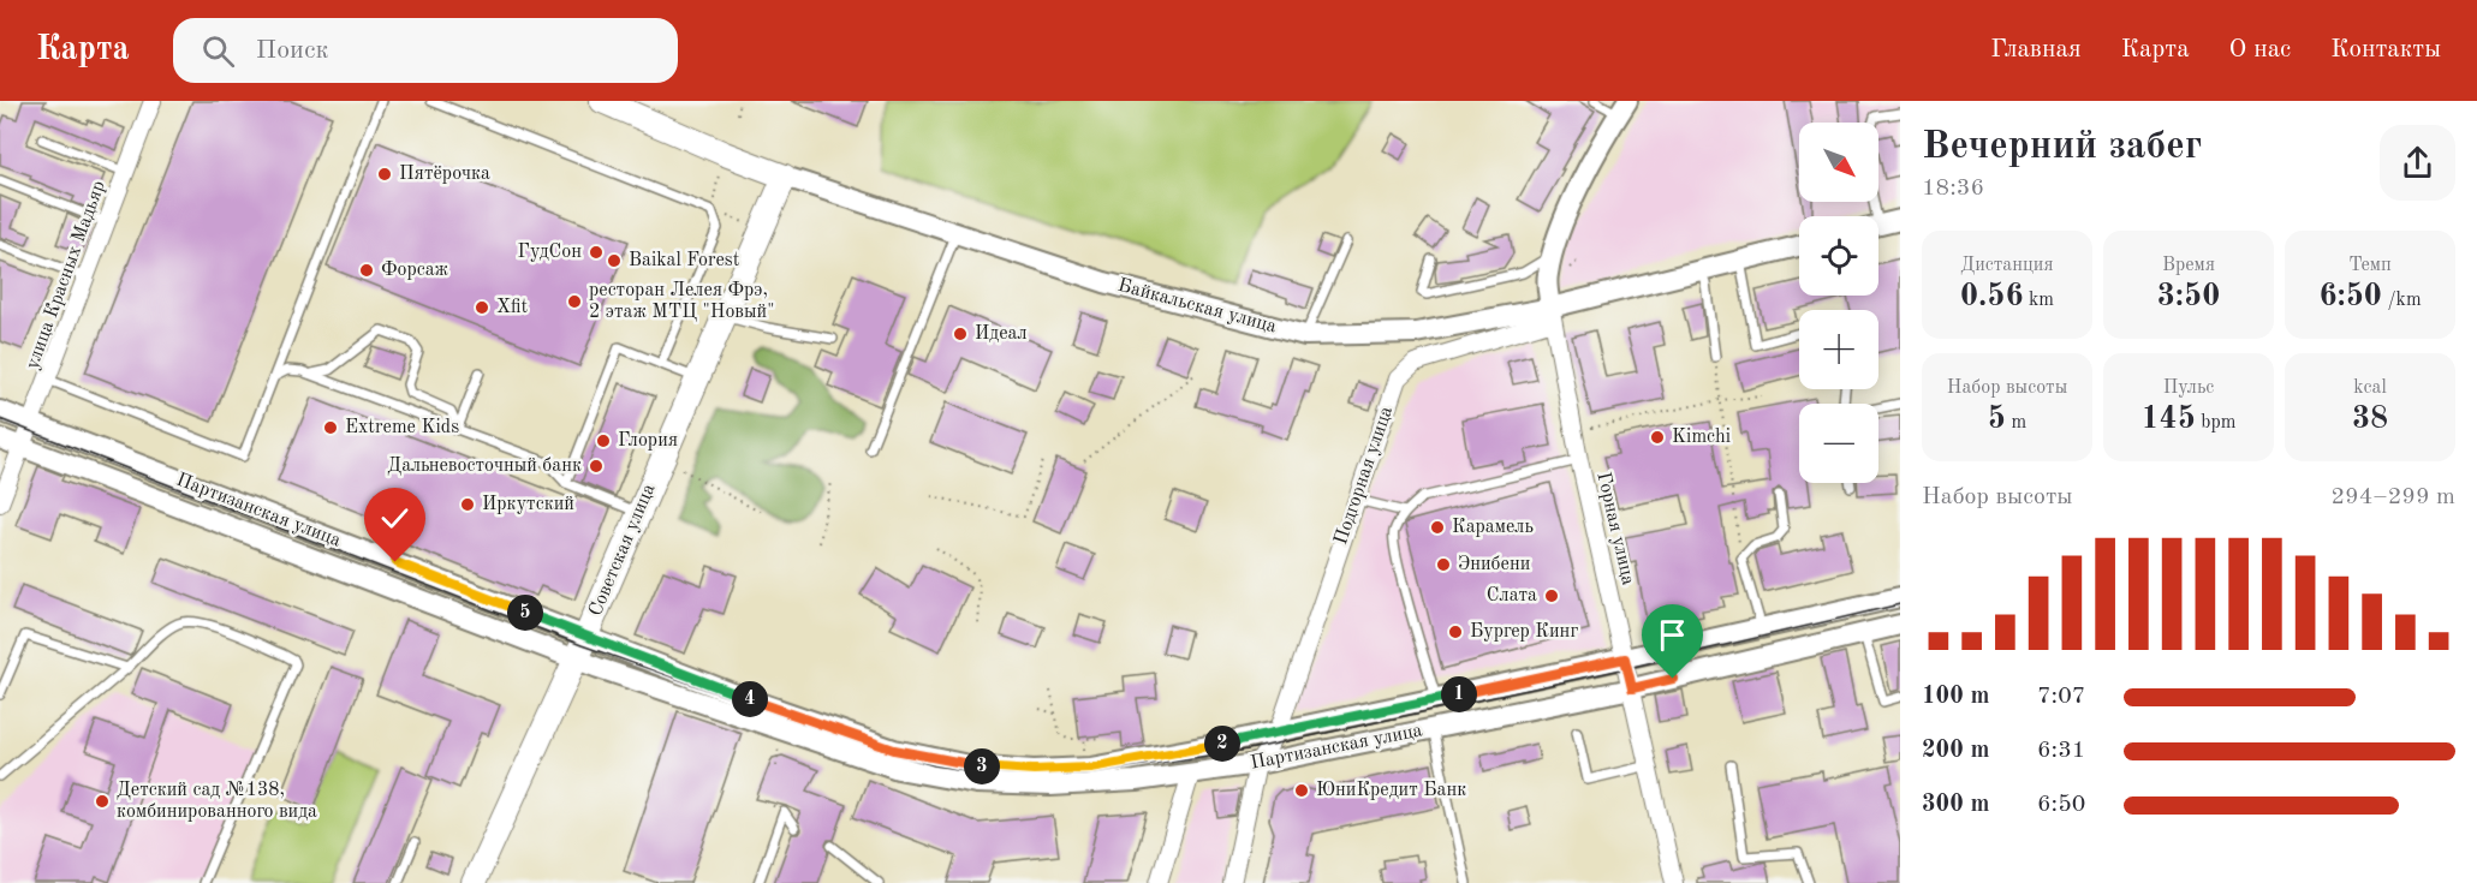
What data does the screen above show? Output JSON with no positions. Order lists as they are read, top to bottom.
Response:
{
  "streets": {
    "main road": ["Байкальская улица", "Советская улица"],
    "street": [
      "улица Красных Мадьяр",
      "Подгорная улица",
      "Партизанская улица",
      "Горная улица"
    ]
  },
  "crossings": [
    ["улица Красных Мадьяр", "Партизанская улица"],
    ["Байкальская улица", "Подгорная улица"],
    ["Байкальская улица", "Горная улица"],
    ["Байкальская улица", "Советская улица"],
    ["Подгорная улица", "Партизанская улица"],
    ["Подгорная улица", "Горная улица"],
    ["Партизанская улица", "Горная улица"],
    ["Партизанская улица", "Советская улица"]
  ],
  "places": [
    "Пятёрочка",
    "ГудСон",
    "Baikal Forest",
    "Форсаж",
    "ресторан Лелея Фрэ, 2 этаж МТЦ \"Новый\"",
    "Xfit",
    "Идеал",
    "Extreme Kids",
    "Kimchi",
    "Глория",
    "Дальневосточный банк",
    "Иркутский",
    "Карамель",
    "Энибени",
    "Слата",
    "Бургер Кинг",
    "ЮниКредит Банк",
    "Детский сад №138, комбинированного вида"
  ],
  "north": "bottom right",
  "page": {
    "header": "Карта",
    "search": "Поиск",
    "nav": [
      "Главная",
      "Карта",
      "О нас",
      "Контакты"
    ],
    "heading": ["Вечерний забег", "18:36"],
    "map_buttons": ["+", "−"],
    "stats": [
      ["Дистанция", "0.56 km"],
      ["Время", "3:50"],
      ["Темп", "6:50 /km"],
      ["Набор высоты", "5 m"],
      ["Пульс", "145 bpm"],
      ["kcal", "38"]
    ],
    "chart": ["Набор высоты", "294–299 m"],
    "pins": [
      "5",
      "1",
      "4",
      "2",
      "3"
    ],
    "list": [
      {
        "name": "100 m",
        "note": "7:07"
      },
      {
        "name": "200 m",
        "note": "6:31"
      },
      {
        "name": "300 m",
        "note": "6:50"
      }
    ]
  }
}
